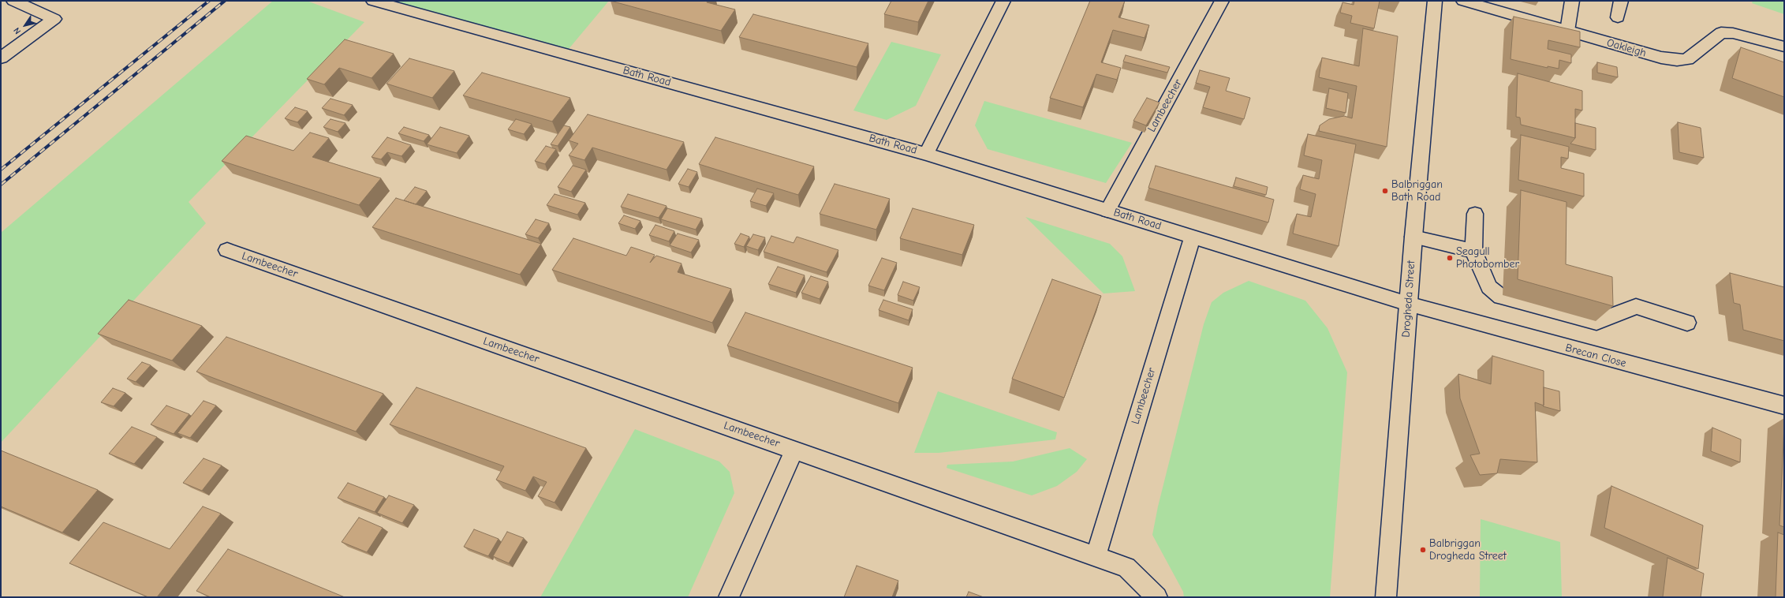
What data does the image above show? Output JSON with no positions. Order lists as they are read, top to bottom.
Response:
{
  "streets": {
    "street": [
      "Oakleigh",
      "Bath Road",
      "Lambeecher",
      "Drogheda Street",
      "Brecan Close"
    ]
  },
  "crossings": [
    ["Bath Road", "Lambeecher"],
    ["Bath Road", "Drogheda Street"],
    ["Bath Road", "Brecan Close"],
    ["Drogheda Street", "Brecan Close"]
  ],
  "places": ["Balbriggan Bath Road", "Seagull Photobomber", "Balbriggan Drogheda Street"],
  "north": "bottom left"
}
